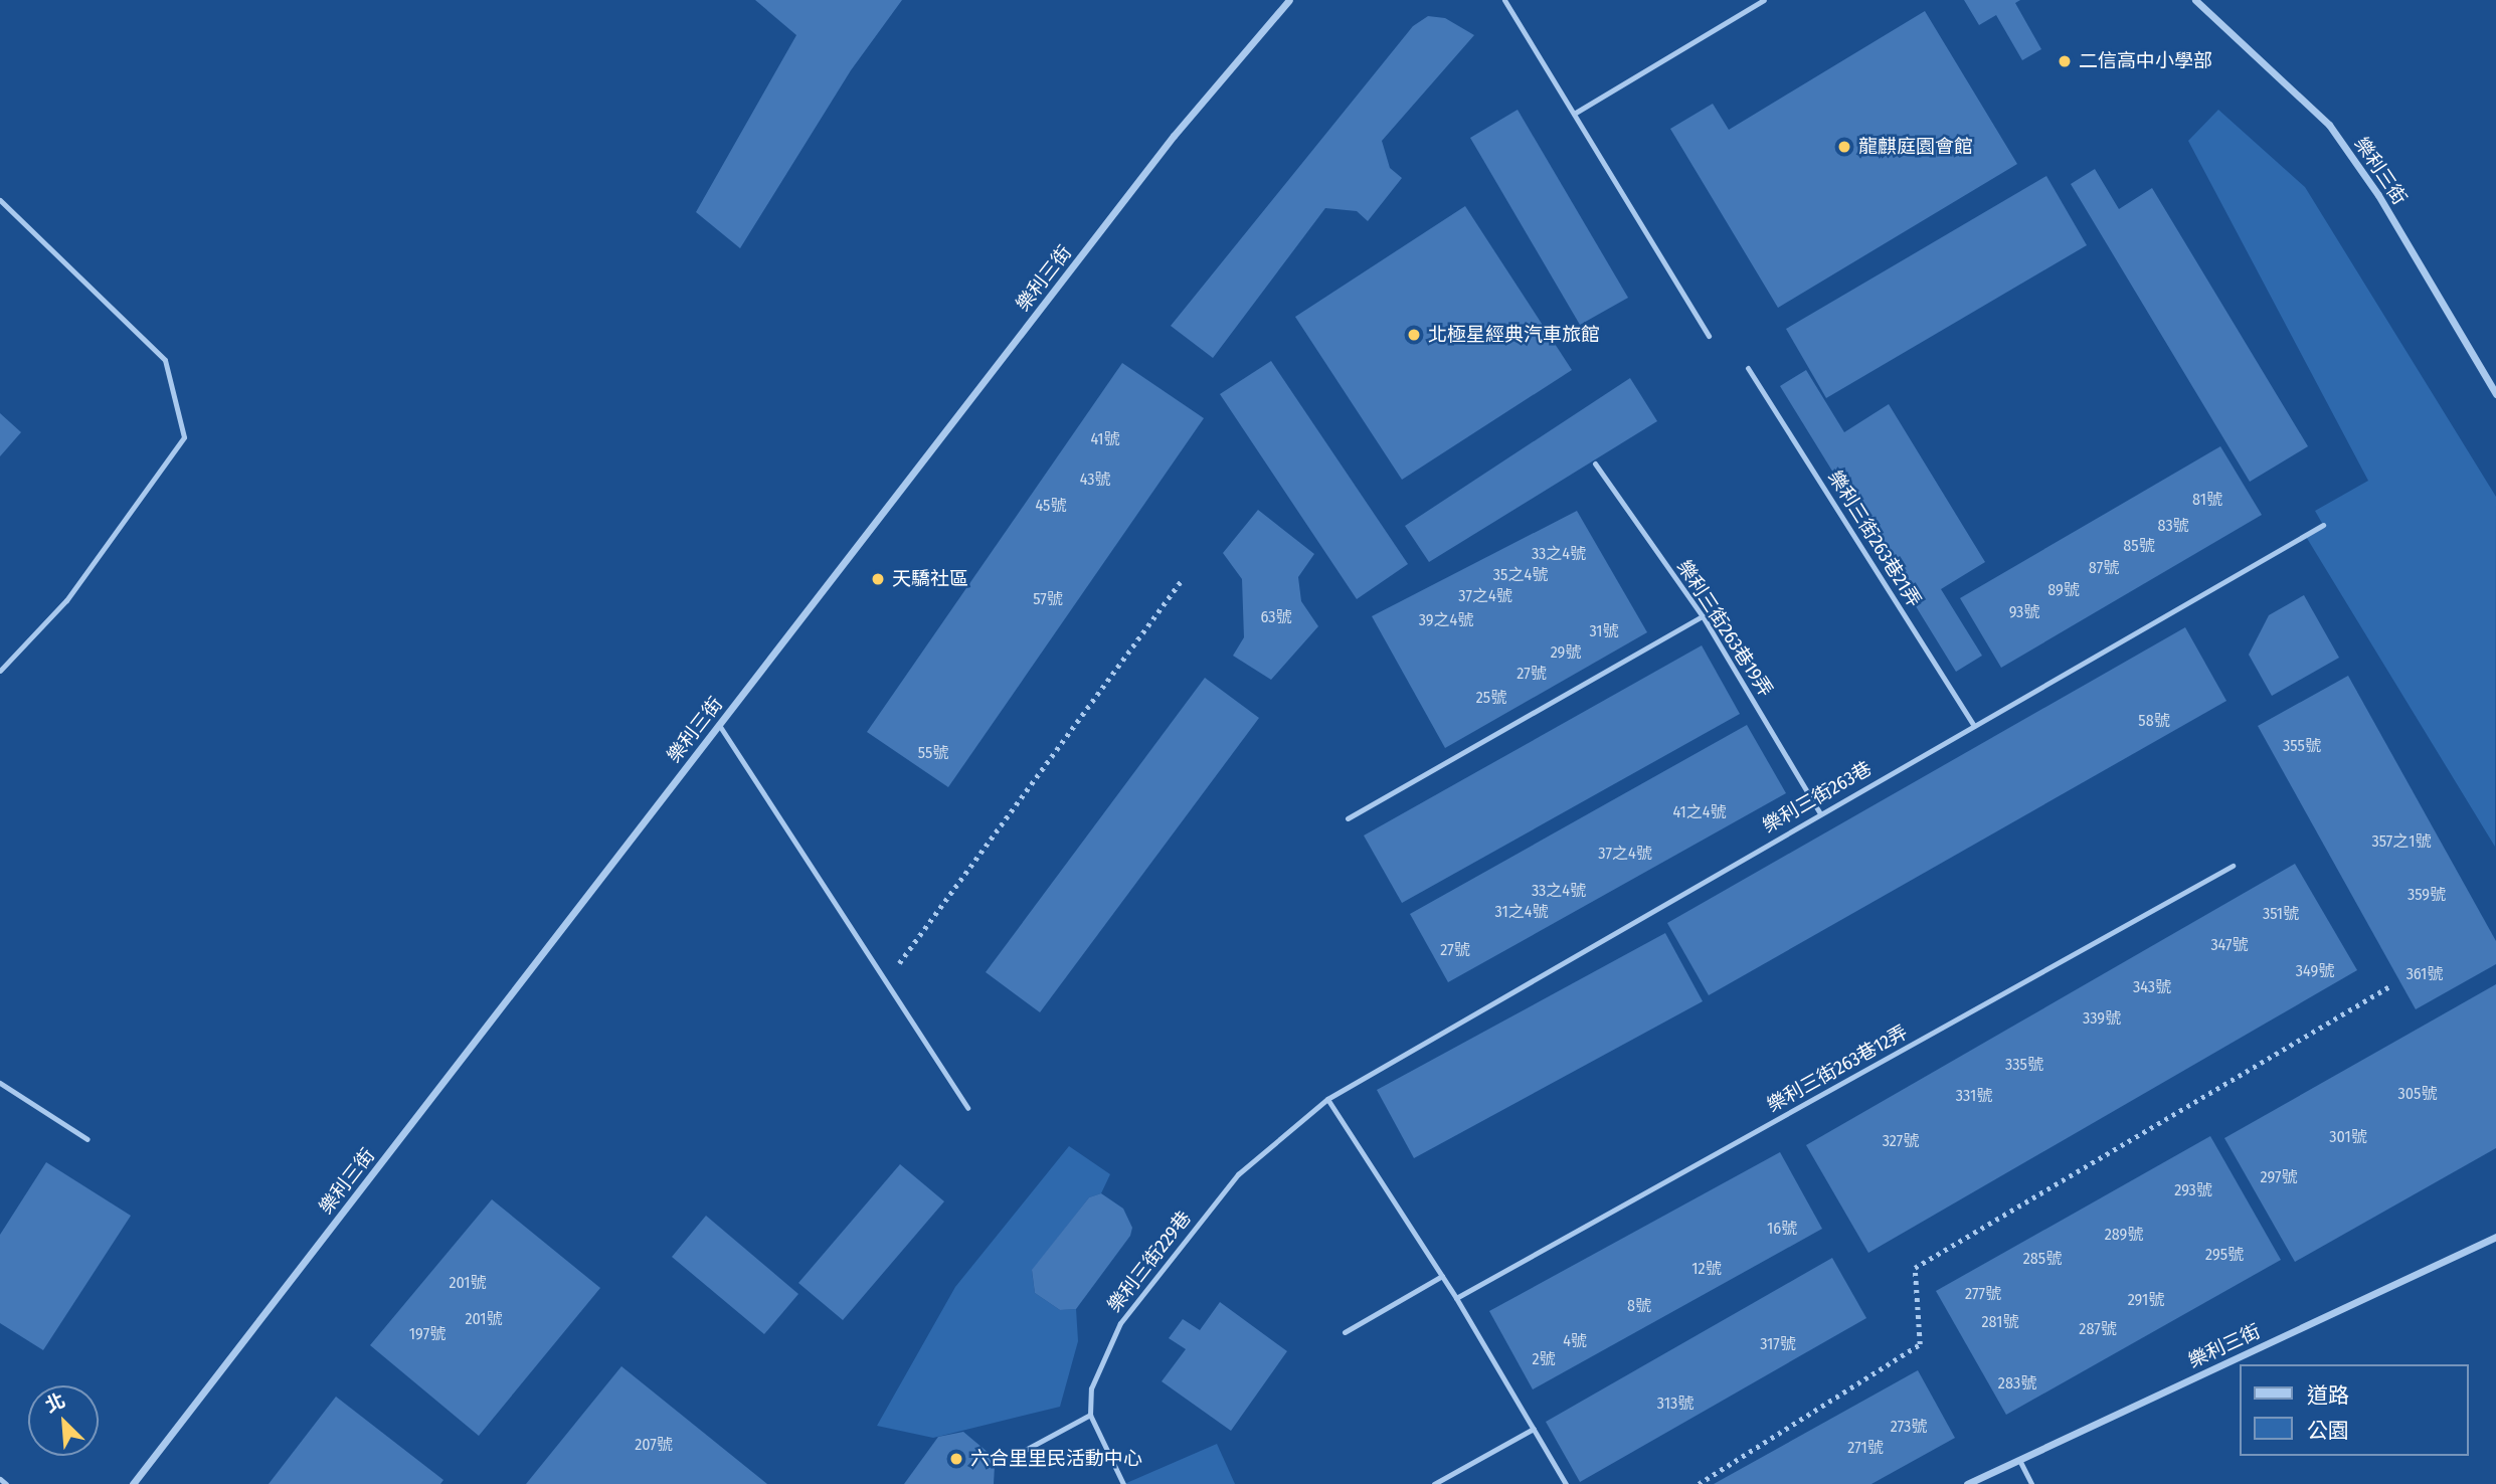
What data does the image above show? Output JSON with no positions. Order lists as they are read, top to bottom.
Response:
{
  "streets": {
    "street": ["樂利三街"],
    "lane": [
      "樂利三街263巷21弄",
      "樂利三街263巷19弄",
      "樂利三街263巷",
      "樂利三街263巷12弄",
      "樂利三街229巷"
    ]
  },
  "crossings": [
    ["樂利三街263巷21弄", "樂利三街263巷"],
    ["樂利三街263巷19弄", "樂利三街263巷"],
    ["樂利三街263巷", "樂利三街229巷"]
  ],
  "places": [
    "二信高中小學部",
    "龍麒庭園會館",
    "北極星經典汽車旅館",
    "天驕社區",
    "六合里里民活動中心"
  ],
  "house_numbers": [
    "41號",
    "43號",
    "81號",
    "45號",
    "83號",
    "85號",
    "33之4號",
    "87號",
    "35之4號",
    "89號",
    "37之4號",
    "57號",
    "93號",
    "63號",
    "39之4號",
    "31號",
    "29號",
    "27號",
    "25號",
    "58號",
    "355號",
    "55號",
    "41之4號",
    "357之1號",
    "37之4號",
    "33之4號",
    "359號",
    "31之4號",
    "351號",
    "347號",
    "27號",
    "349號",
    "361號",
    "343號",
    "339號",
    "335號",
    "305號",
    "331號",
    "301號",
    "327號",
    "297號",
    "293號",
    "16號",
    "289號",
    "295號",
    "285號",
    "12號",
    "201號",
    "277號",
    "291號",
    "8號",
    "201號",
    "281號",
    "287號",
    "197號",
    "4號",
    "317號",
    "2號",
    "283號",
    "313號",
    "273號",
    "207號",
    "271號"
  ],
  "legend": ["道路", "公園"],
  "north": "top left"
}
